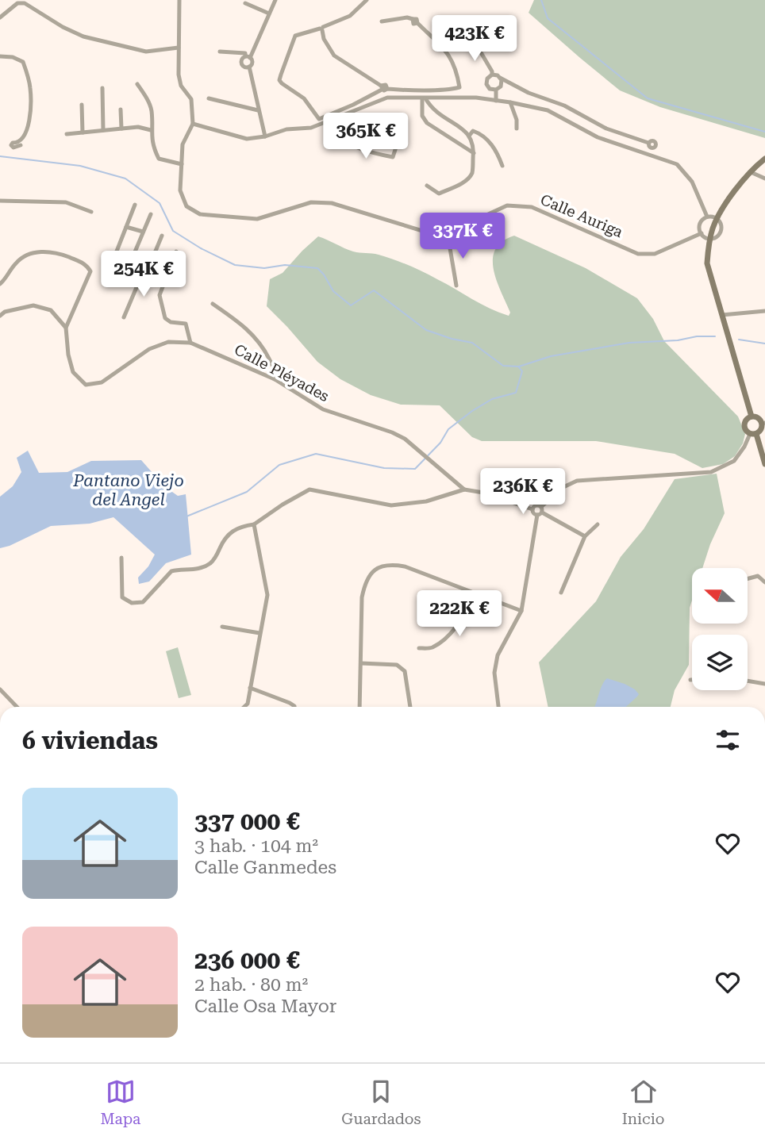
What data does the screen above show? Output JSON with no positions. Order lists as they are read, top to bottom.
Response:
{
  "streets": {
    "street": ["Calle Auriga", "Calle Pléyades"]
  },
  "water": ["Pantano Viejo del Angel"],
  "north": "left",
  "page": {
    "price": [
      "423K €",
      "365K €",
      "337K €",
      "254K €",
      "236K €",
      "222K €"
    ],
    "heading": "6 viviendas",
    "list": [
      {
        "name": "337 000 €",
        "note": "3 hab. · 104 m² · Calle Ganmedes"
      },
      {
        "name": "236 000 €",
        "note": "2 hab. · 80 m² · Calle Osa Mayor"
      }
    ],
    "tabs": ["Mapa", "Guardados", "Inicio"]
  }
}
